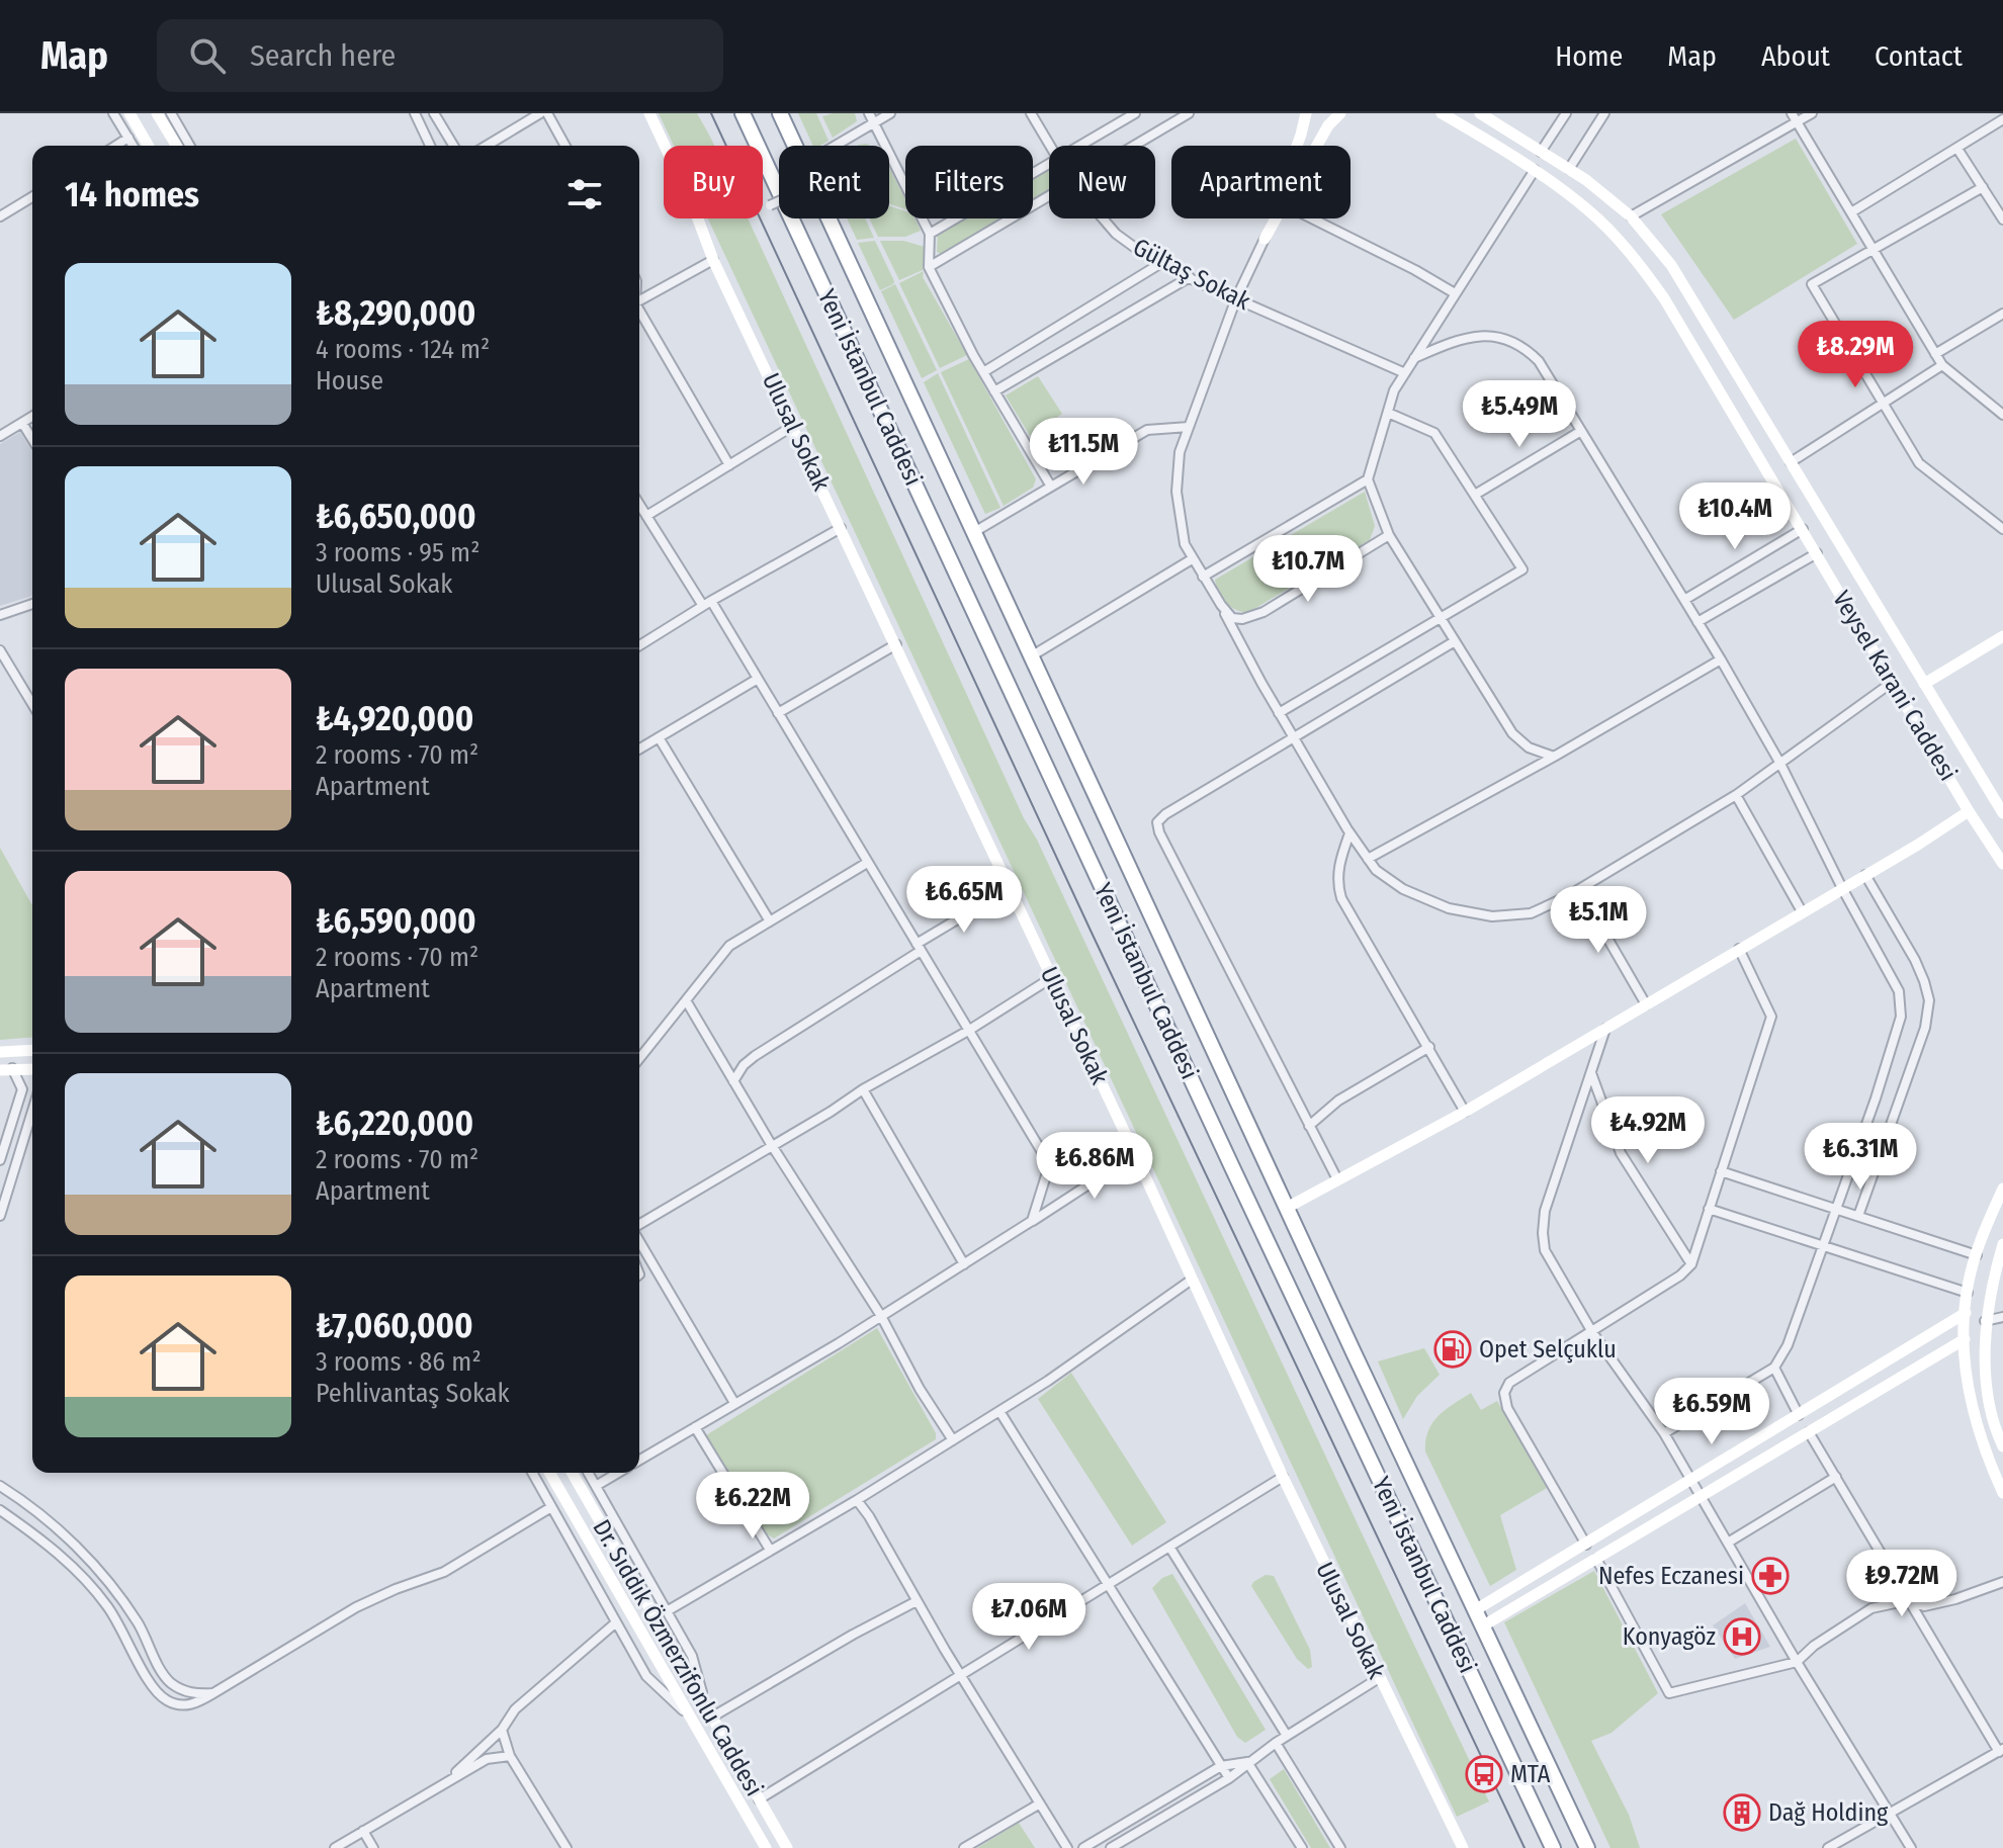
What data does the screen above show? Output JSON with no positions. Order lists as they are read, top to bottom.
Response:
{
  "streets": {
    "highway": ["Yeni İstanbul Caddesi"],
    "street": [
      "Gültaş Sokak",
      "Ulusal Sokak",
      "Veysel Karani Caddesi",
      "Dr. Sıddık Özmerzifonlu Caddesi"
    ]
  },
  "places": {
    "fuel station": ["Opet Selçuklu"],
    "pharmacy": ["Nefes Eczanesi"],
    "hospital": ["Konyagöz"],
    "bus stop": ["MTA"],
    "building": ["Dağ Holding"]
  },
  "page": {
    "header": "Map",
    "search": "Search here",
    "nav": [
      "Home",
      "Map",
      "About",
      "Contact"
    ],
    "chip": [
      "Buy",
      "Rent",
      "Filters",
      "New",
      "Apartment"
    ],
    "heading": "14 homes",
    "list": [
      {
        "name": "₺8,290,000",
        "note": "4 rooms · 124 m² · House"
      },
      {
        "name": "₺6,650,000",
        "note": "3 rooms · 95 m² · Ulusal Sokak"
      },
      {
        "name": "₺4,920,000",
        "note": "2 rooms · 70 m² · Apartment"
      },
      {
        "name": "₺6,590,000",
        "note": "2 rooms · 70 m² · Apartment"
      },
      {
        "name": "₺6,220,000",
        "note": "2 rooms · 70 m² · Apartment"
      },
      {
        "name": "₺7,060,000",
        "note": "3 rooms · 86 m² · Pehlivantaş Sokak"
      }
    ],
    "price": [
      "₺8.29M",
      "₺5.49M",
      "₺11.5M",
      "₺10.4M",
      "₺10.7M",
      "₺6.65M",
      "₺5.1M",
      "₺4.92M",
      "₺6.31M",
      "₺6.86M",
      "₺6.59M",
      "₺6.22M",
      "₺9.72M",
      "₺7.06M"
    ]
  }
}
